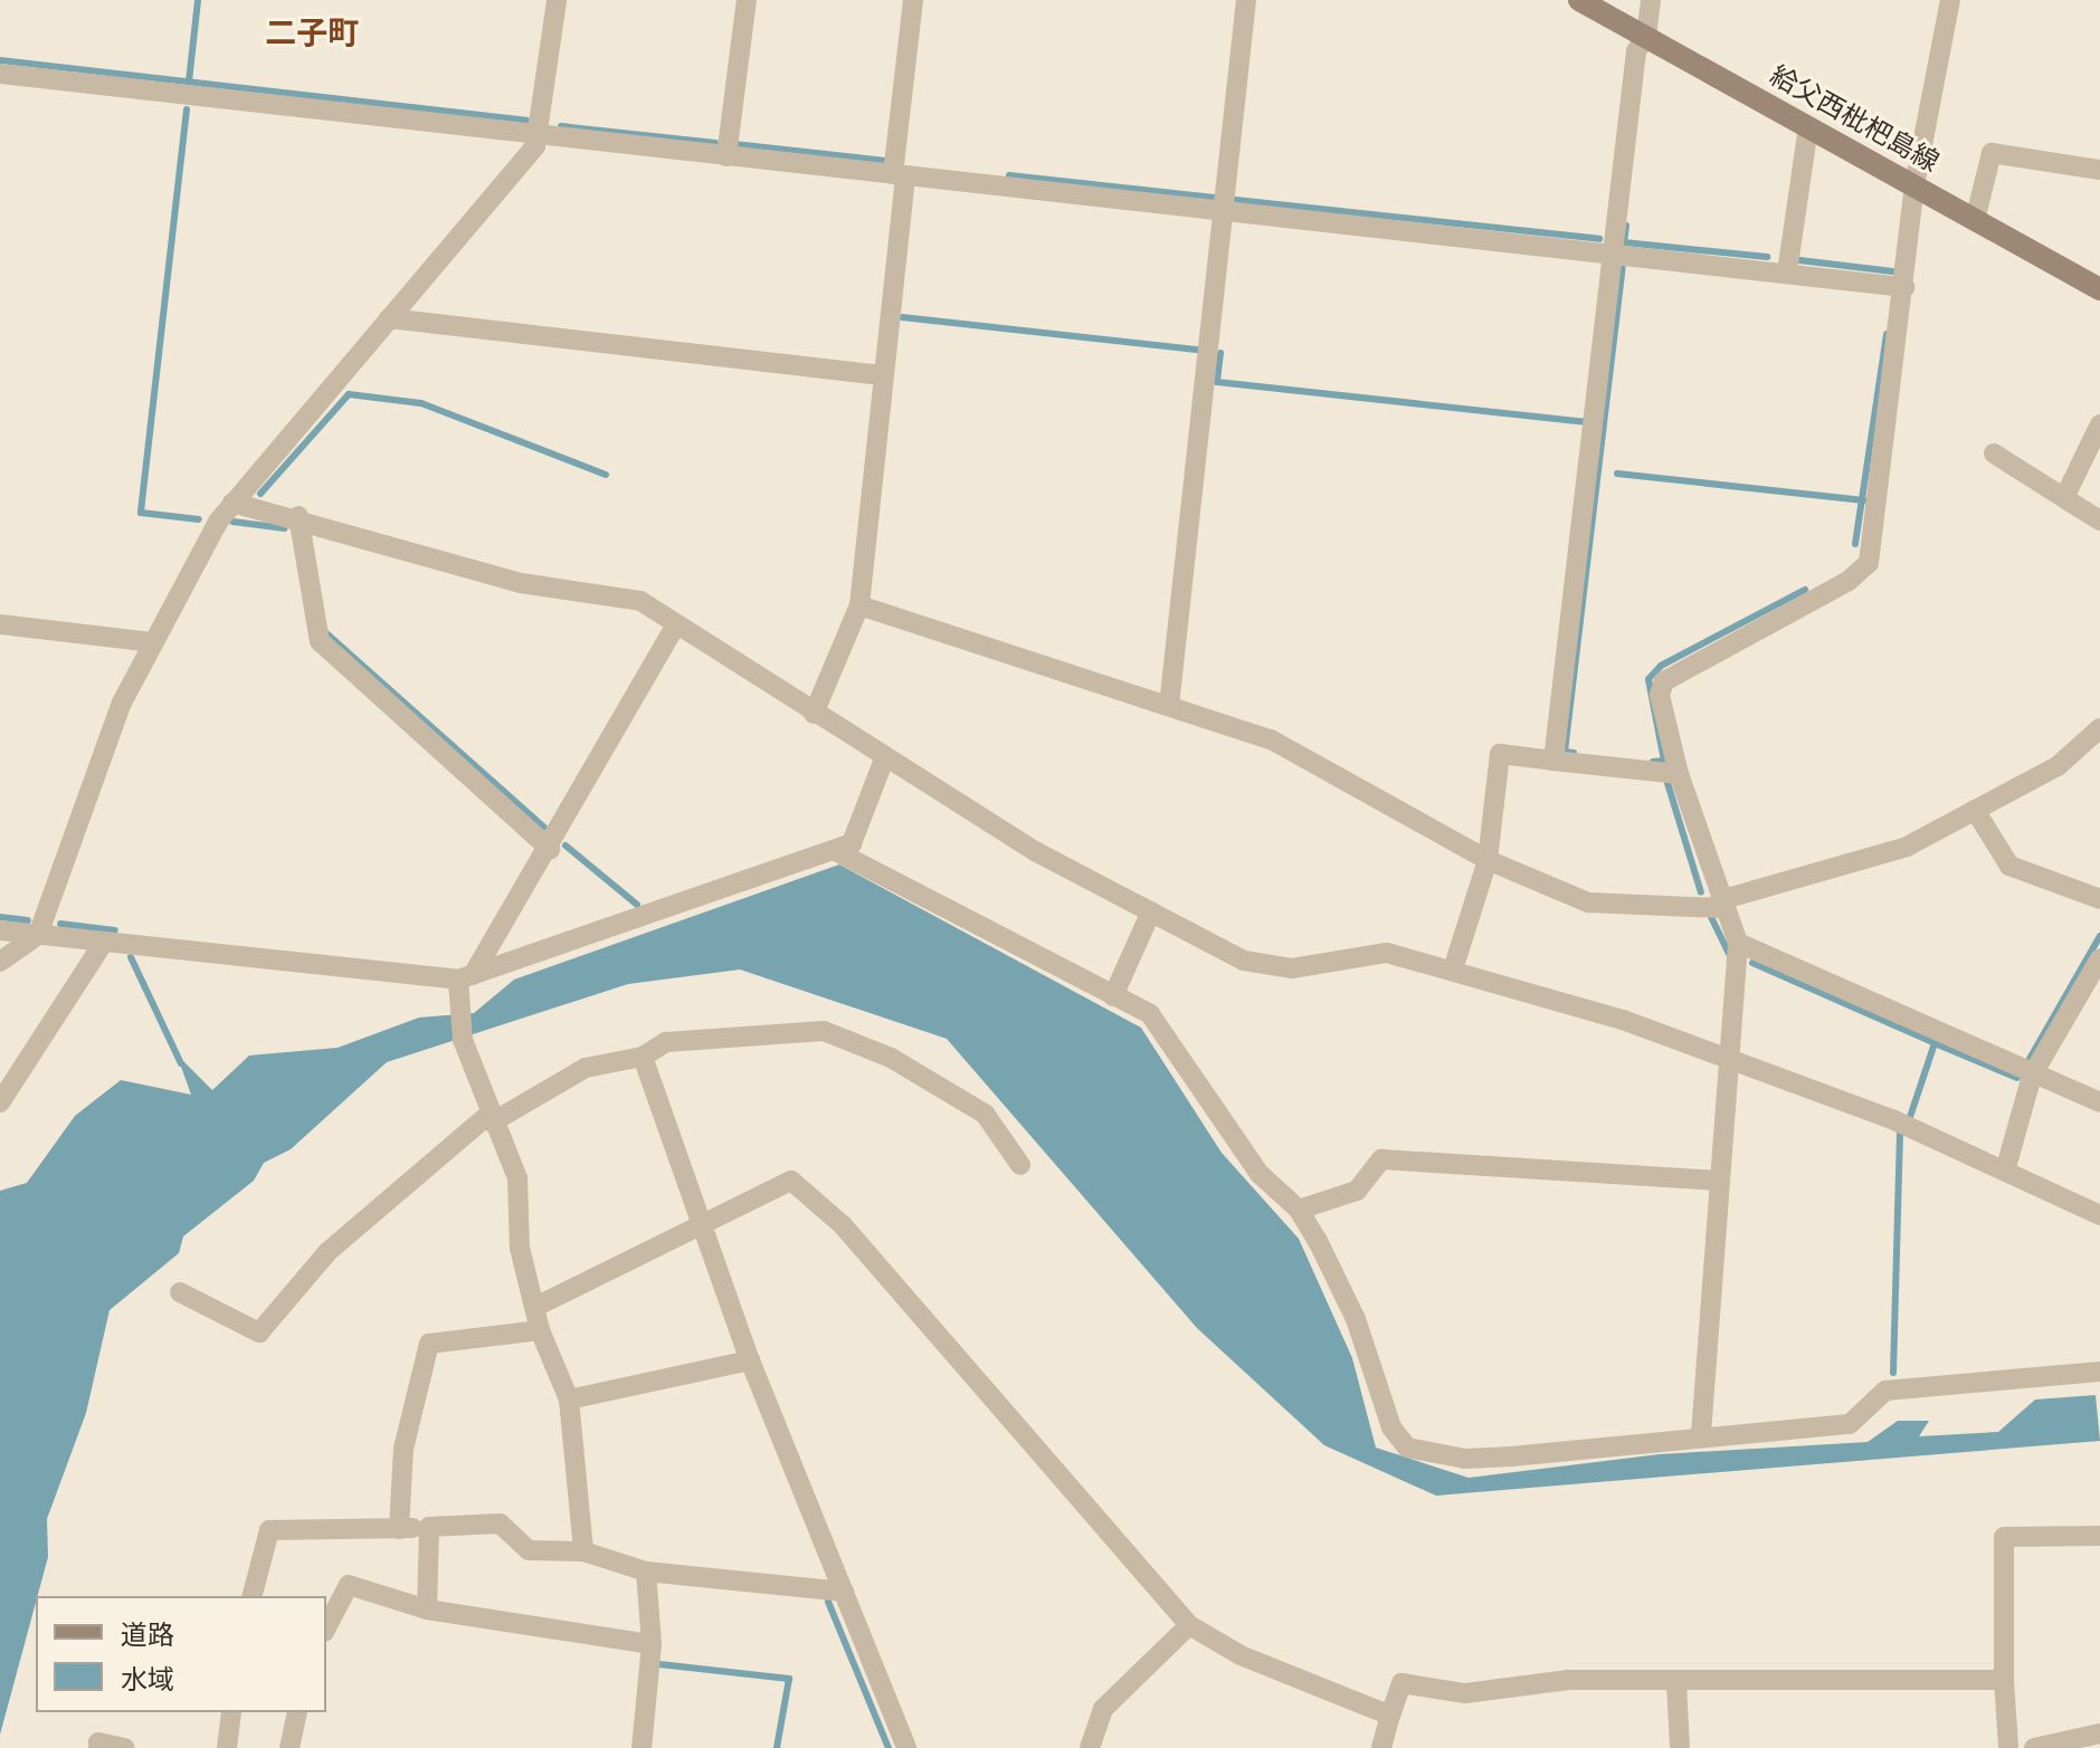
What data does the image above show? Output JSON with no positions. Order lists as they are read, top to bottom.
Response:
{
  "streets": {
    "main road": ["給父西枇杷島線"]
  },
  "districts": ["二子町"],
  "legend": ["道路", "水域"]
}
